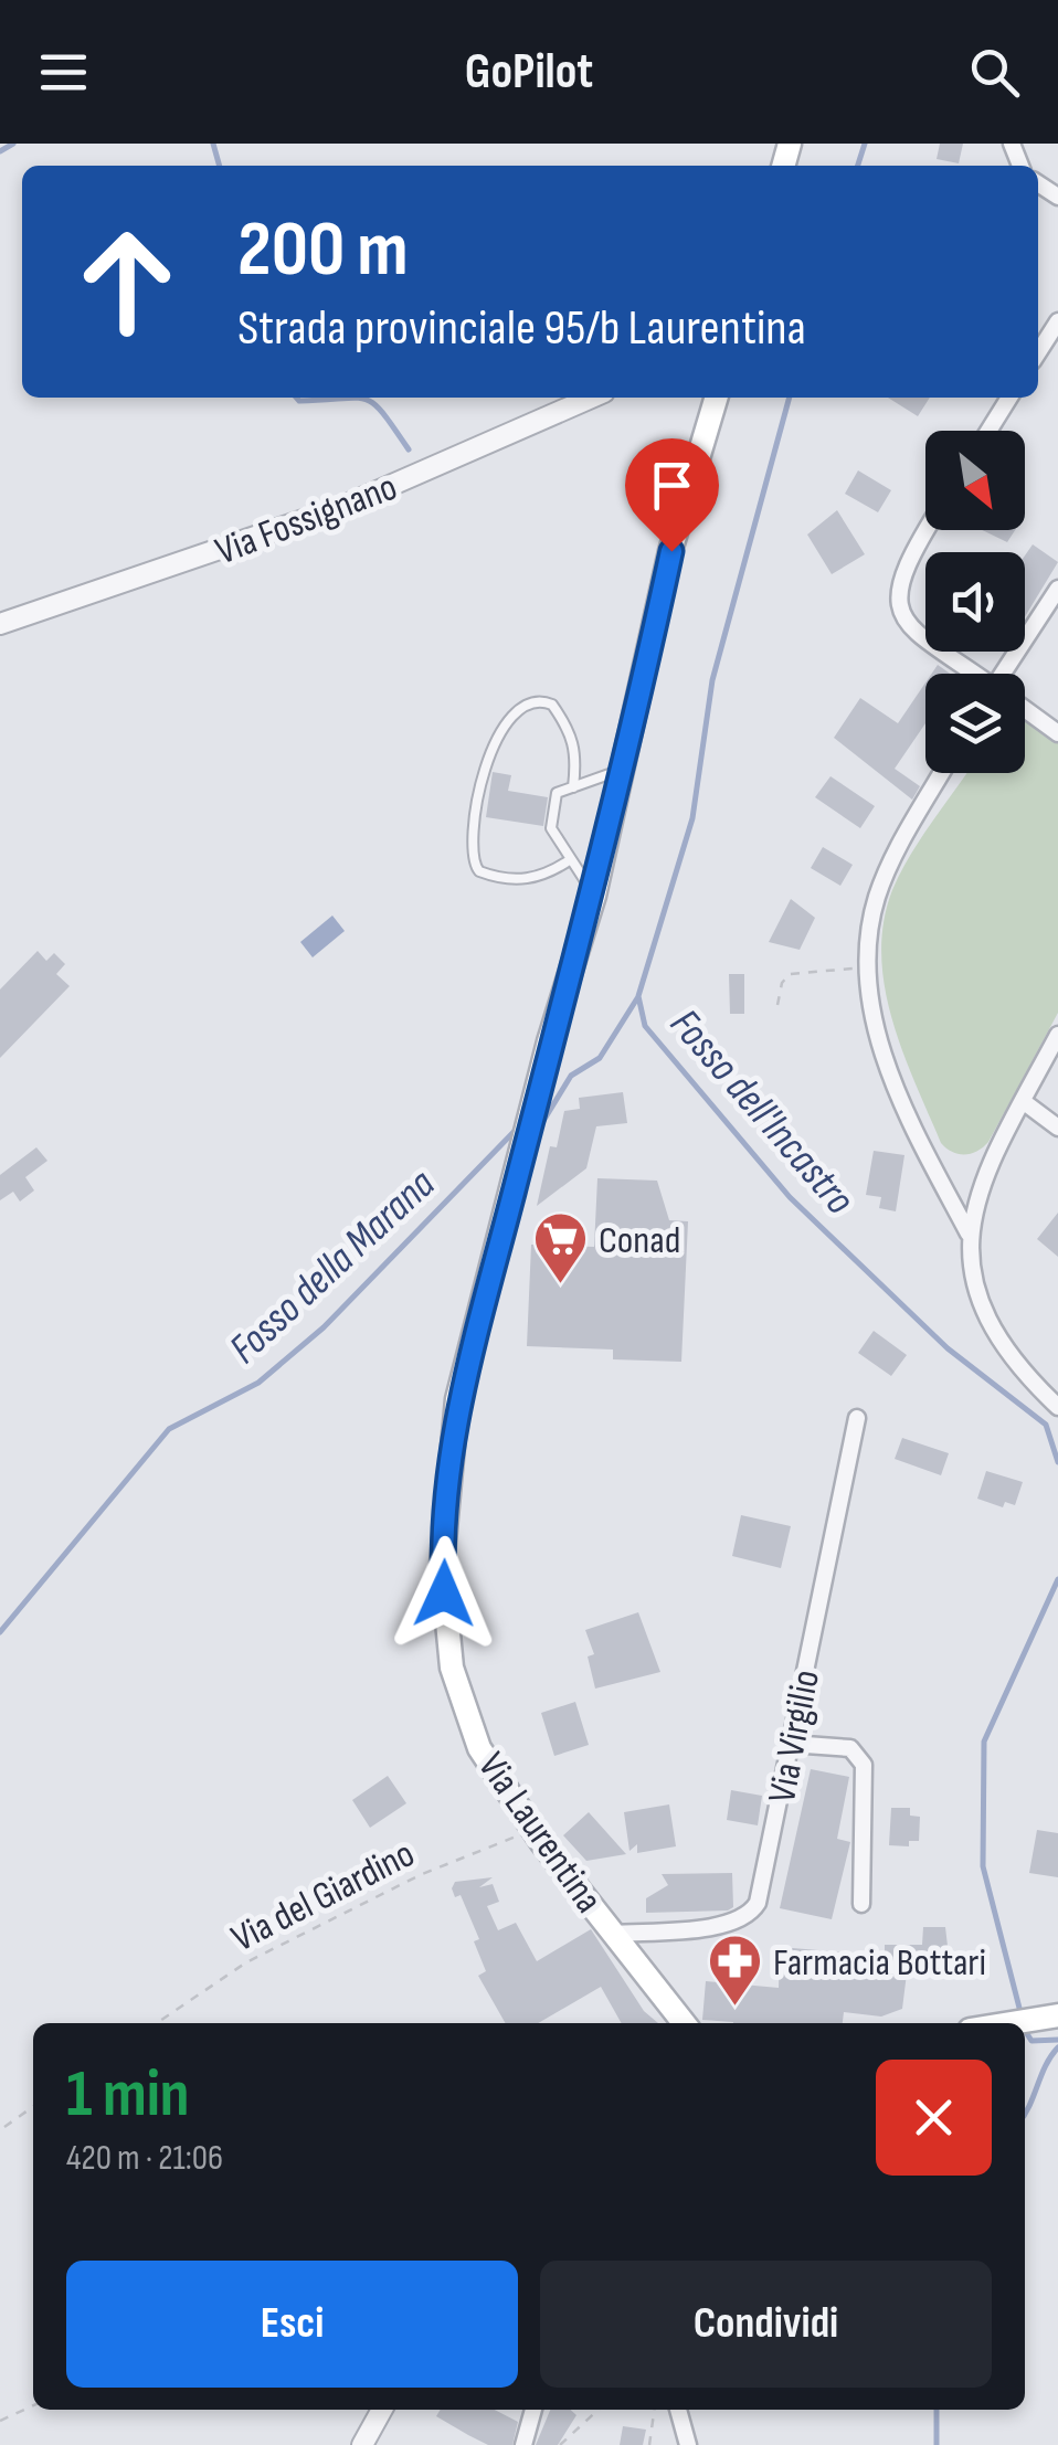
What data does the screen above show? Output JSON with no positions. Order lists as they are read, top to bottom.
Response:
{
  "streets": {
    "main road": ["Via Laurentina"],
    "street": ["Via Fossignano", "Via Virgilio"],
    "path": ["Via del Giardino"]
  },
  "crossings": [
    ["Via Virgilio", "Via Laurentina"],
    ["Via Laurentina", "Via del Giardino"]
  ],
  "water": ["Fosso dell'Incastro", "Fosso della Marana"],
  "places": {
    "supermarket": ["Conad"],
    "pharmacy": ["Farmacia Bottari"]
  },
  "north": "bottom right",
  "page": {
    "header": "GoPilot",
    "turn": ["200 m", "Strada provinciale 95/b Laurentina"],
    "heading": ["1 min", "420 m · 21:06"],
    "buttons": ["Esci", "Condividi"]
  }
}
